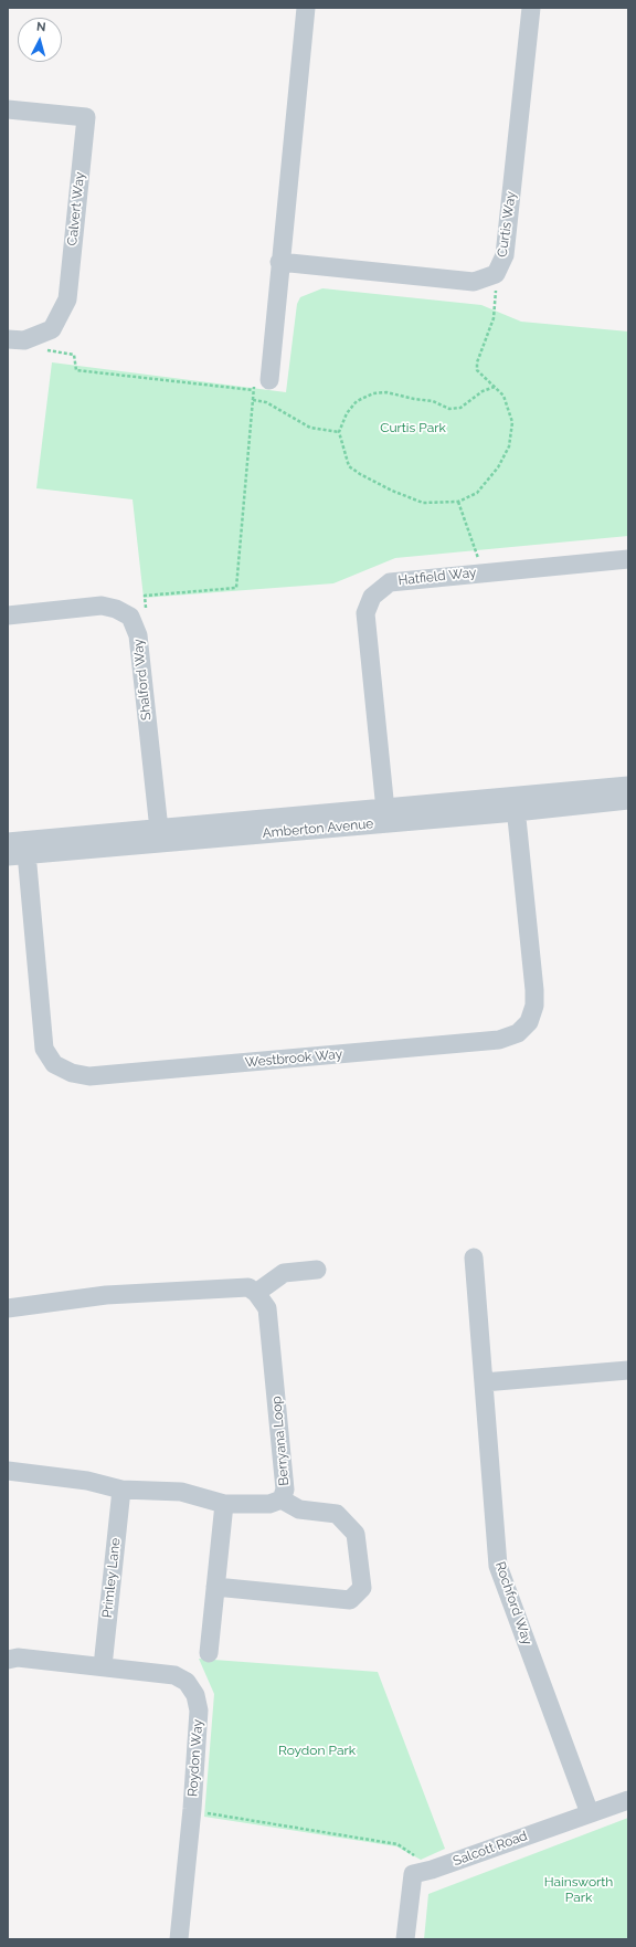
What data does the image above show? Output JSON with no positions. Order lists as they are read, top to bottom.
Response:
{
  "streets": {
    "street": [
      "Calvert Way",
      "Curtis Way",
      "Hatfield Way",
      "Shalford Way",
      "Amberton Avenue",
      "Westbrook Way",
      "Berryana Loop",
      "Primley Lane",
      "Rochford Way",
      "Roydon Way",
      "Salcott Road"
    ]
  },
  "crossings": [
    ["Hatfield Way", "Amberton Avenue"],
    ["Shalford Way", "Amberton Avenue"],
    ["Amberton Avenue", "Westbrook Way"],
    ["Berryana Loop", "Primley Lane"],
    ["Primley Lane", "Roydon Way"],
    ["Rochford Way", "Salcott Road"]
  ],
  "parks": ["Curtis Park", "Roydon Park", "Hainsworth Park"],
  "north": "top"
}
